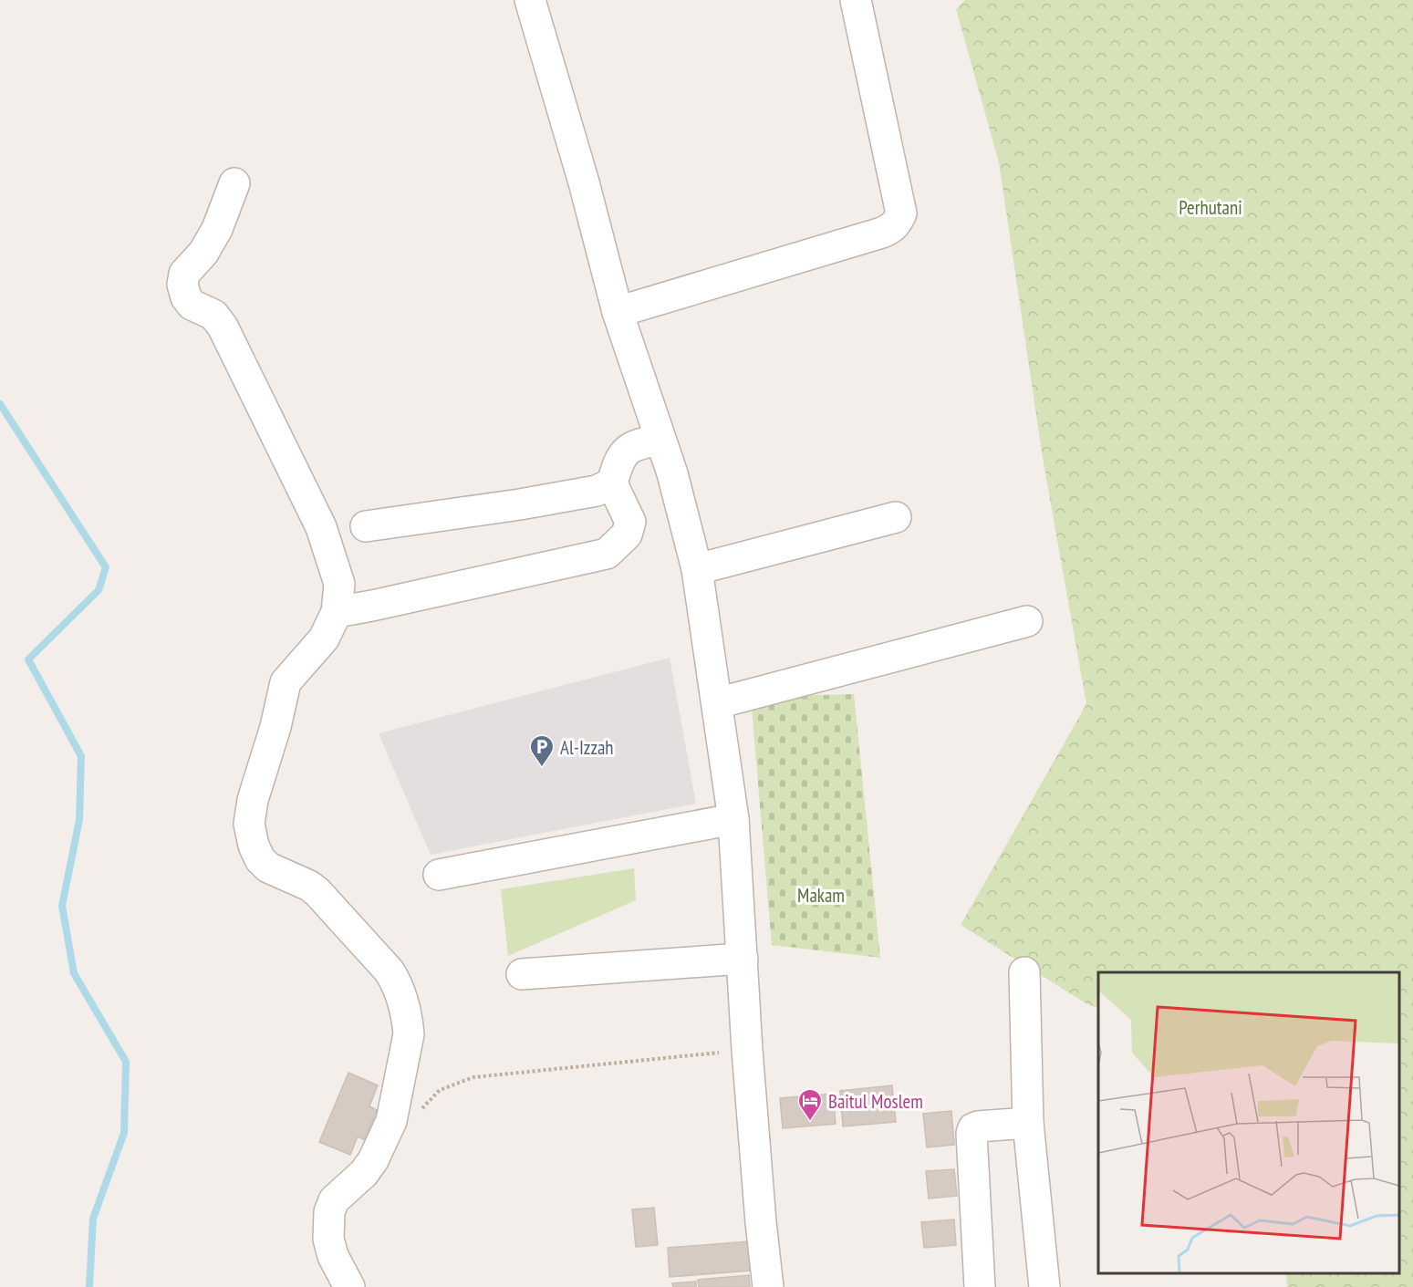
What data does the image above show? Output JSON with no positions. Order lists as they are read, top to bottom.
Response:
{
  "parks": ["Perhutani", "Makam"],
  "places": {
    "parking": ["Al-Izzah"],
    "hotel": ["Baitul Moslem"]
  }
}
